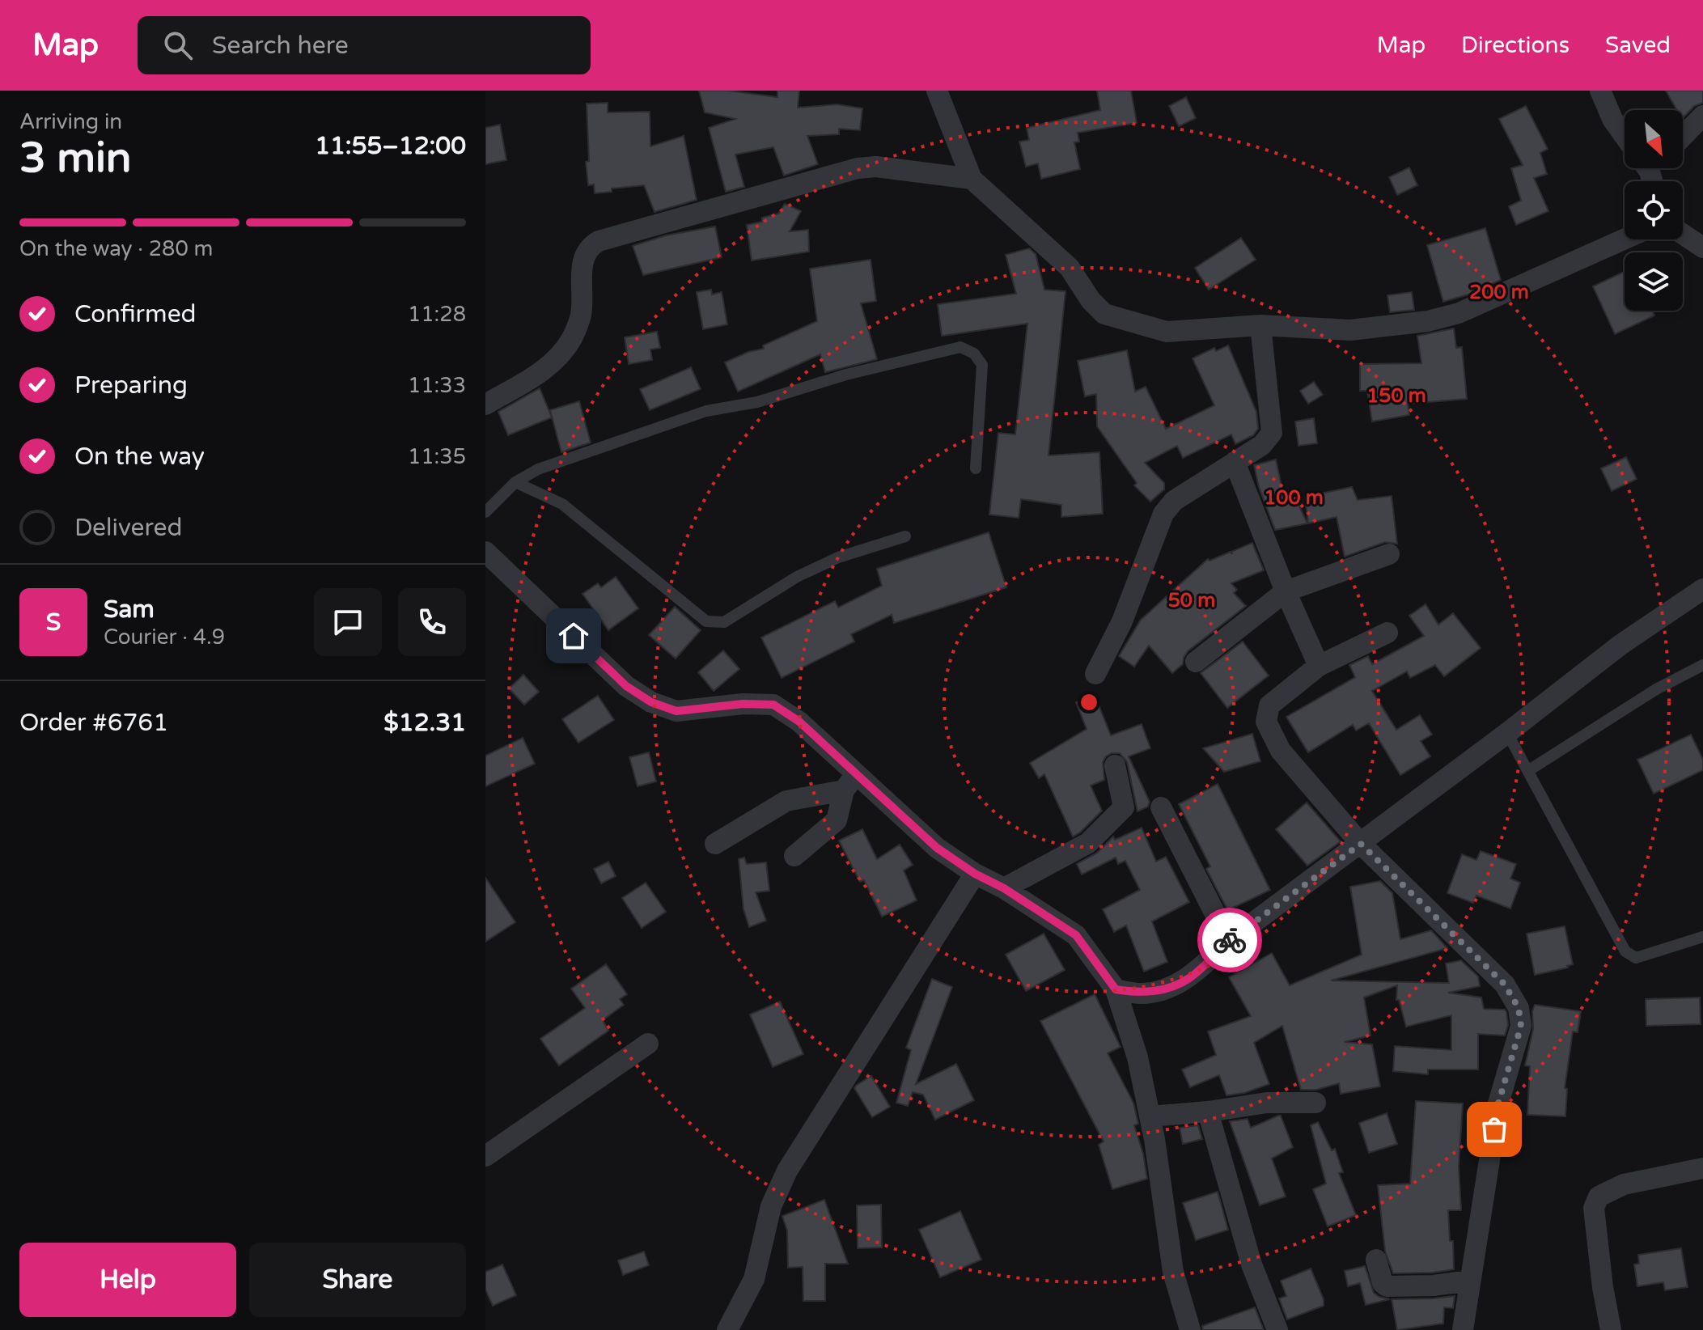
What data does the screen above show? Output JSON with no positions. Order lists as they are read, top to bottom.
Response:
{
  "north": "bottom right",
  "page": {
    "header": "Map",
    "search": "Search here",
    "nav": ["Map", "Directions", "Saved"],
    "heading": ["3 min", "Arriving in", "11:55–12:00"],
    "panel": [
      "Sam",
      "Courier · 4.9",
      "Order #6761",
      "$12.31"
    ],
    "bar": "On the way · 280 m",
    "list": [
      ["Confirmed", "11:28"],
      ["Preparing", "11:33"],
      ["On the way", "11:35"],
      "Delivered"
    ],
    "round": "S",
    "buttons": ["Help", "Share"]
  },
  "rings": [
    "200 m",
    "150 m",
    "100 m",
    "50 m"
  ]
}
